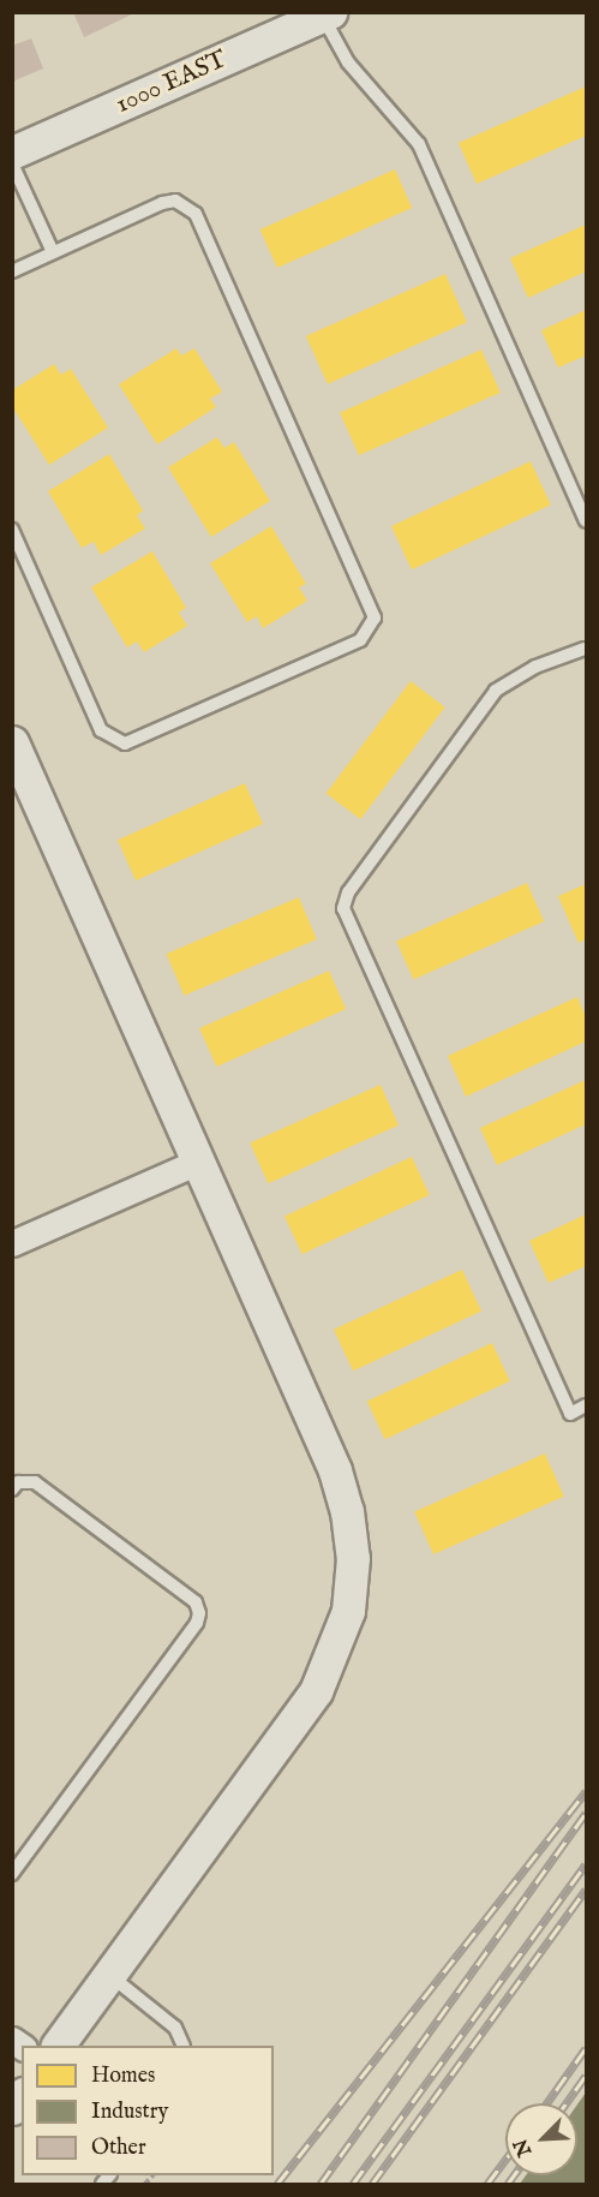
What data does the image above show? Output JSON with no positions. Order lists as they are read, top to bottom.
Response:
{
  "streets": {
    "street": ["1000 EAST"]
  },
  "legend": ["Homes", "Industry", "Other"],
  "north": "bottom left"
}
